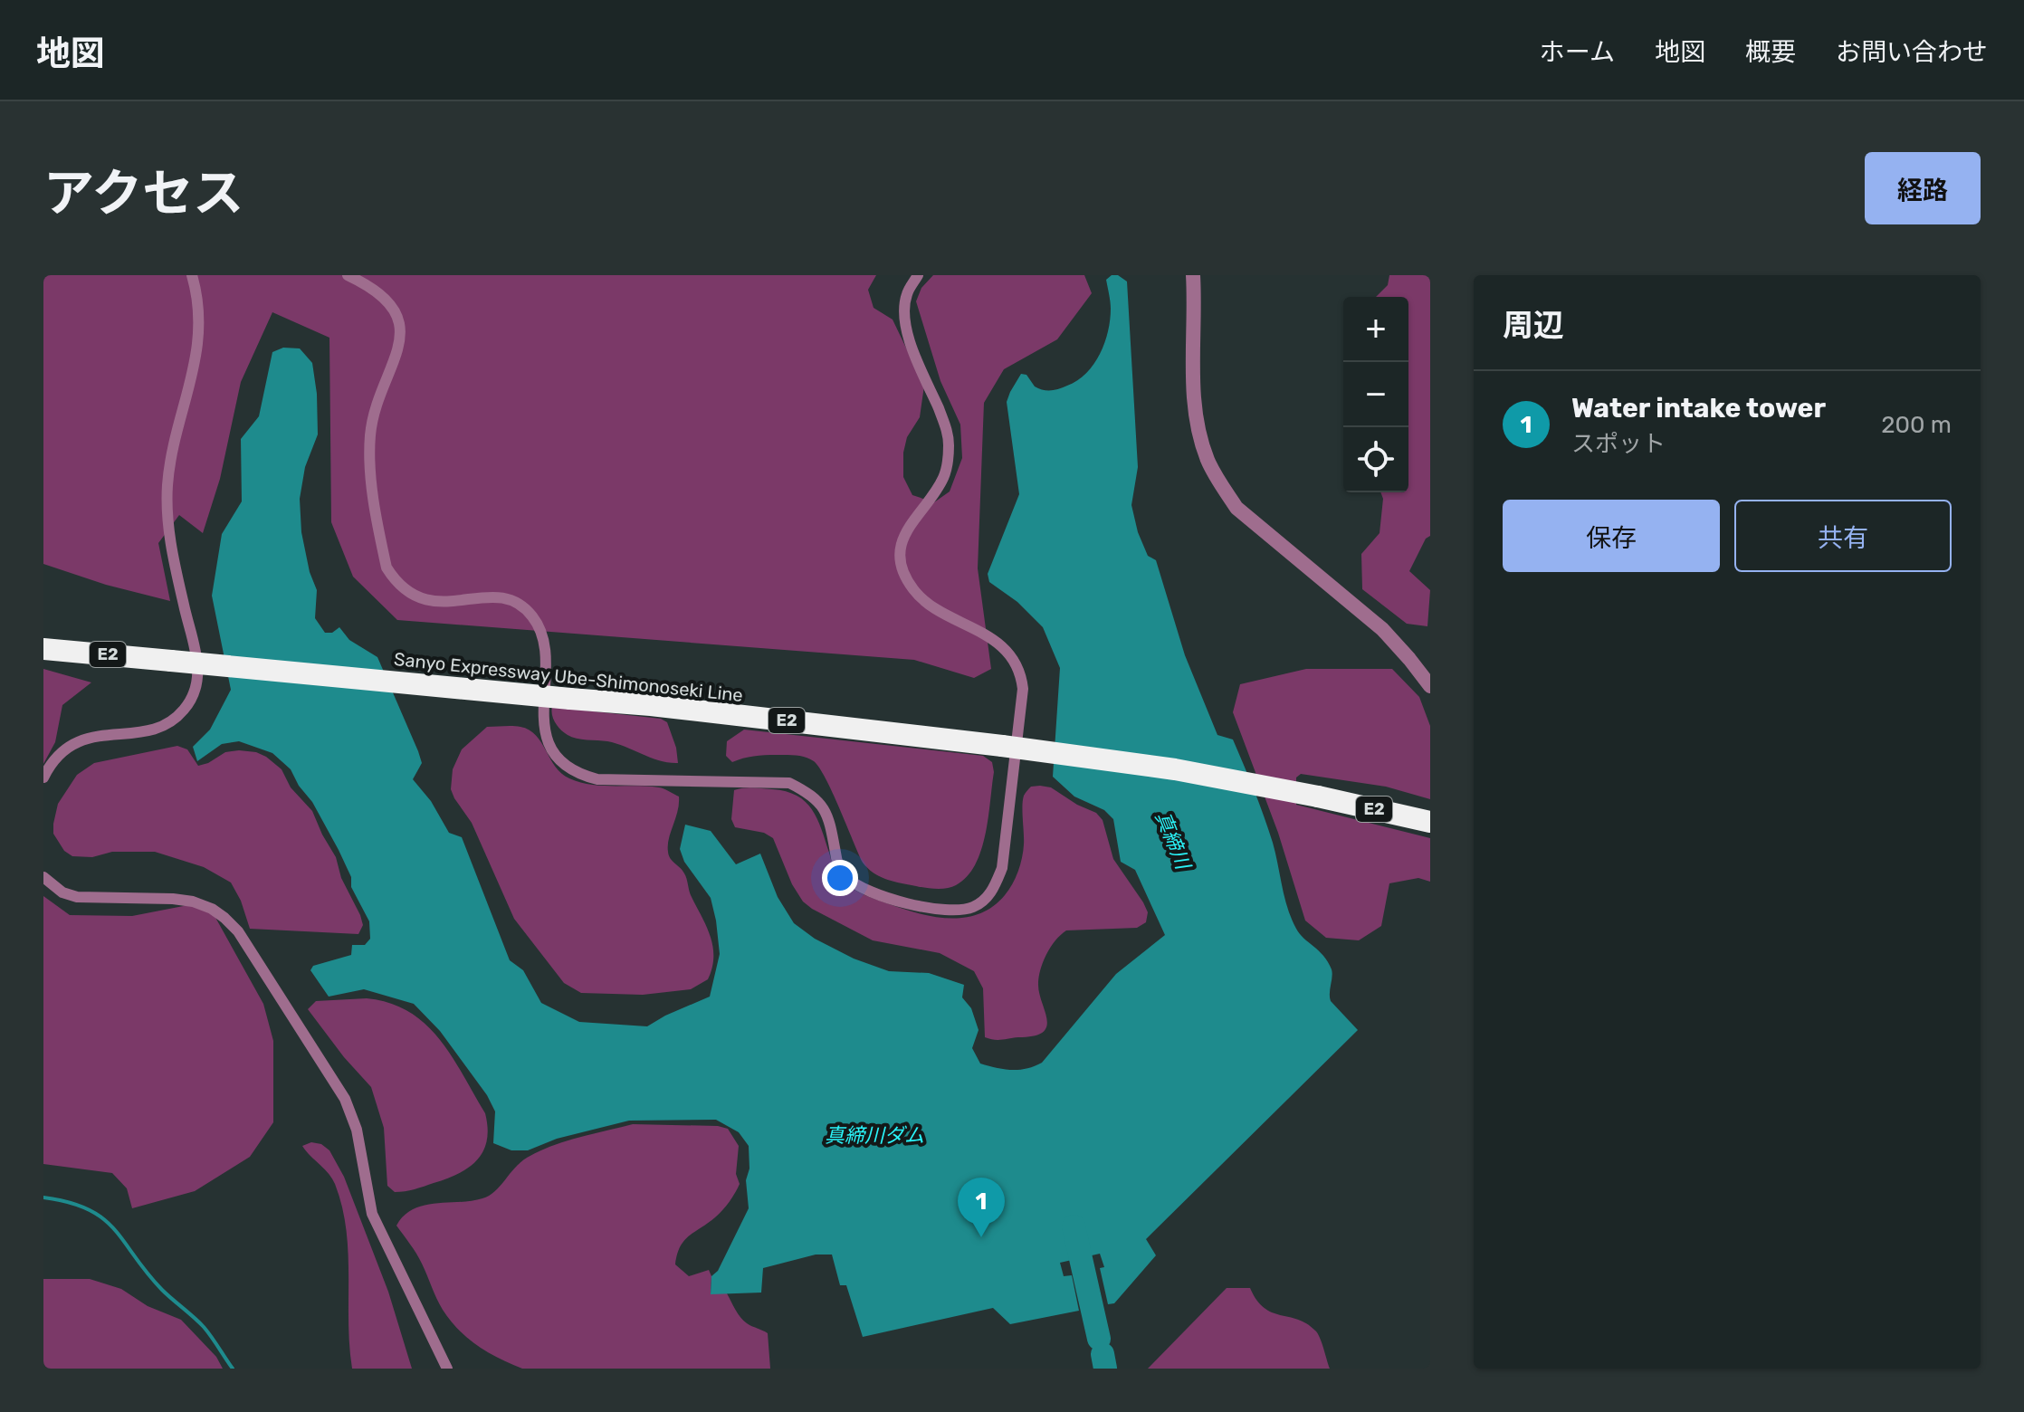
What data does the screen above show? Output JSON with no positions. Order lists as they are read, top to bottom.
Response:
{
  "streets": {
    "highway": ["E2", "Sanyo Expressway Ube-Shimonoseki Line"]
  },
  "water": ["真締川", "真締川ダム"],
  "page": {
    "header": "地図",
    "nav": [
      "ホーム",
      "地図",
      "概要",
      "お問い合わせ"
    ],
    "title": "アクセス",
    "buttons": [
      "経路",
      ["保存", "共有"]
    ],
    "heading": "周辺",
    "map_buttons": ["+", "−"],
    "list": [
      {
        "mark": "1",
        "name": "Water intake tower",
        "note": "スポット",
        "value": "200 m"
      }
    ],
    "pins": "1"
  }
}
